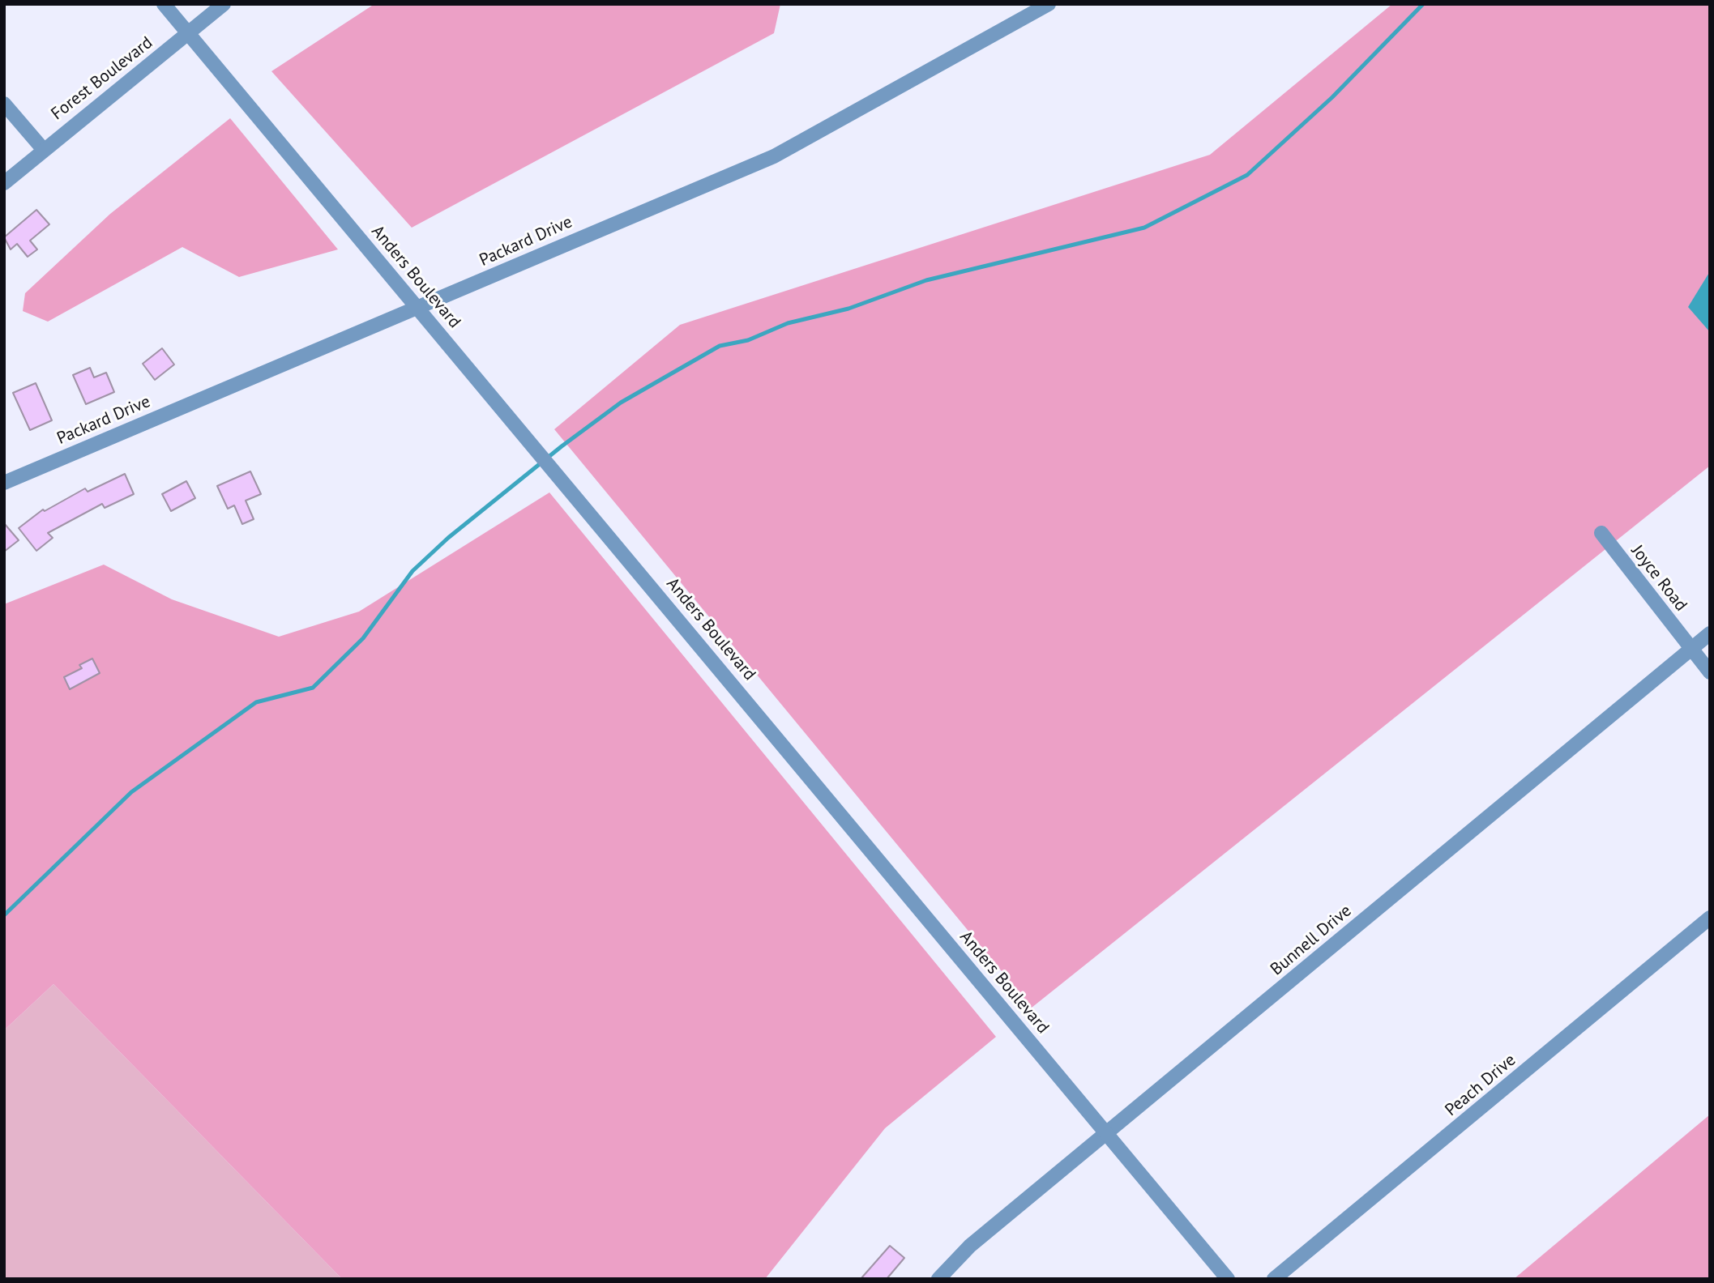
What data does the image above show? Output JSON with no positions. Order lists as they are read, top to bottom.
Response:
{
  "streets": {
    "street": [
      "Forest Boulevard",
      "Packard Drive",
      "Anders Boulevard",
      "Joyce Road",
      "Bunnell Drive",
      "Peach Drive"
    ]
  },
  "crossings": [
    ["Forest Boulevard", "Anders Boulevard"],
    ["Packard Drive", "Anders Boulevard"],
    ["Anders Boulevard", "Bunnell Drive"],
    ["Joyce Road", "Bunnell Drive"]
  ]
}
